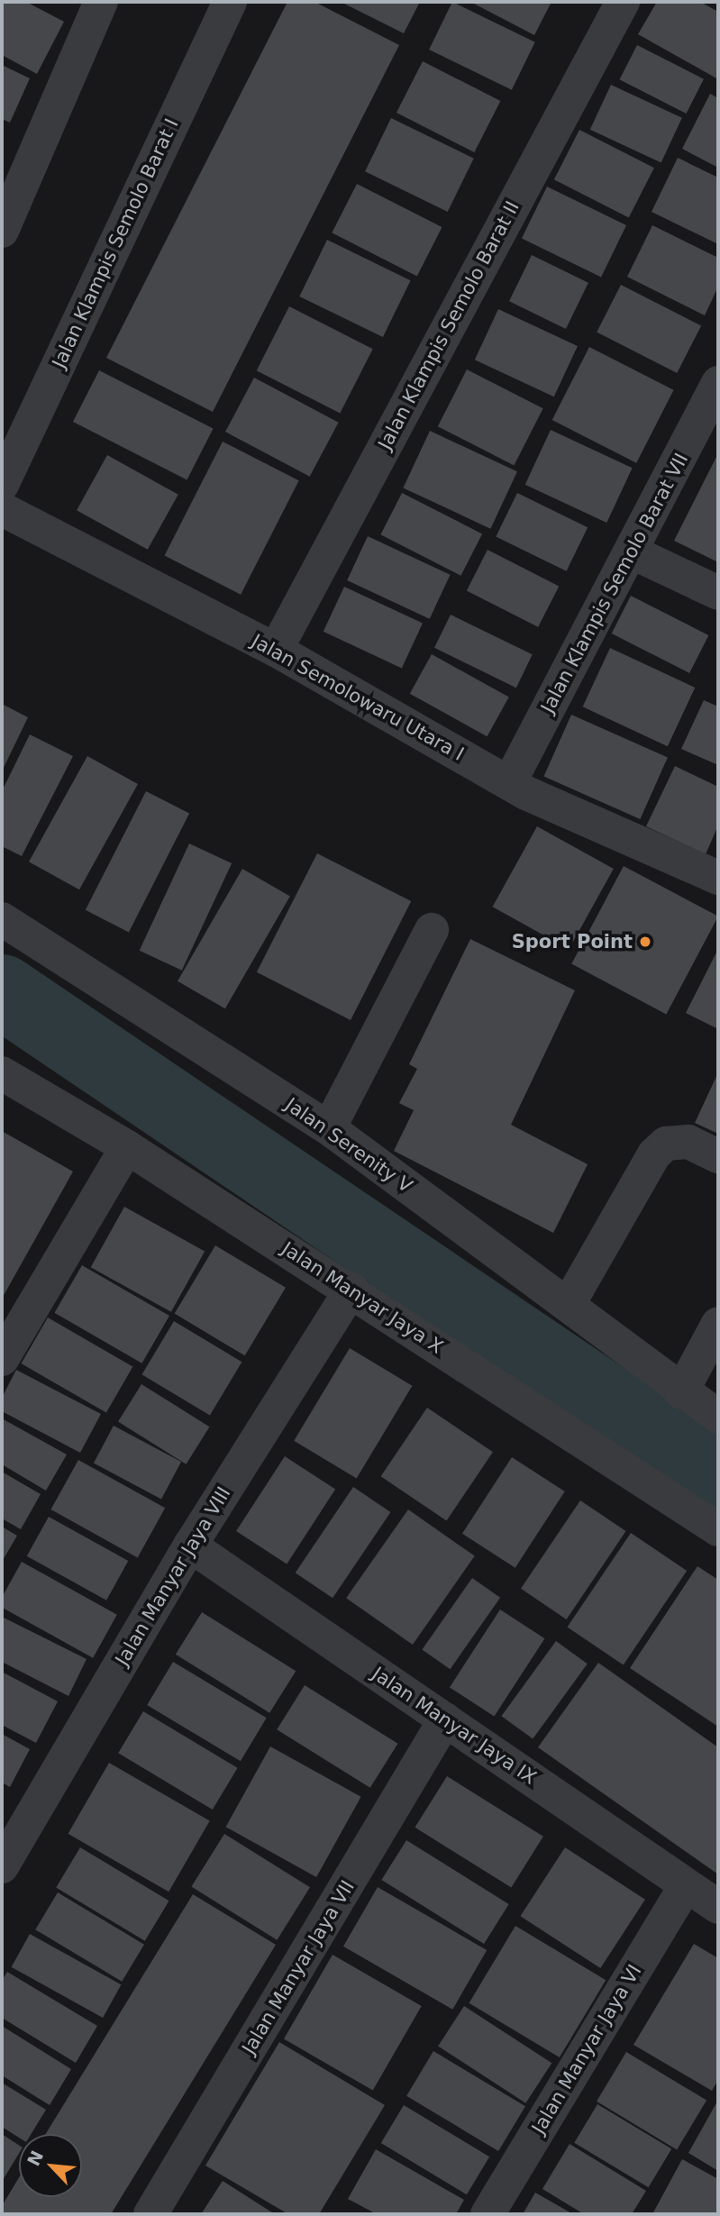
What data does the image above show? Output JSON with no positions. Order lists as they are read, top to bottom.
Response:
{
  "streets": {
    "street": [
      "Jalan Klampis Semolo Barat I",
      "Jalan Klampis Semolo Barat II",
      "Jalan Klampis Semolo Barat VII",
      "Jalan Semolowaru Utara I",
      "Jalan Serenity V",
      "Jalan Manyar Jaya X",
      "Jalan Manyar Jaya VIII",
      "Jalan Manyar Jaya IX",
      "Jalan Manyar Jaya VII",
      "Jalan Manyar Jaya VI"
    ]
  },
  "crossings": [
    ["Jalan Klampis Semolo Barat II", "Jalan Semolowaru Utara I"],
    ["Jalan Klampis Semolo Barat VII", "Jalan Semolowaru Utara I"],
    ["Jalan Manyar Jaya X", "Jalan Manyar Jaya VIII"],
    ["Jalan Manyar Jaya VIII", "Jalan Manyar Jaya IX"],
    ["Jalan Manyar Jaya IX", "Jalan Manyar Jaya VII"],
    ["Jalan Manyar Jaya IX", "Jalan Manyar Jaya VI"]
  ],
  "places": ["Sport Point"],
  "north": "top left"
}
